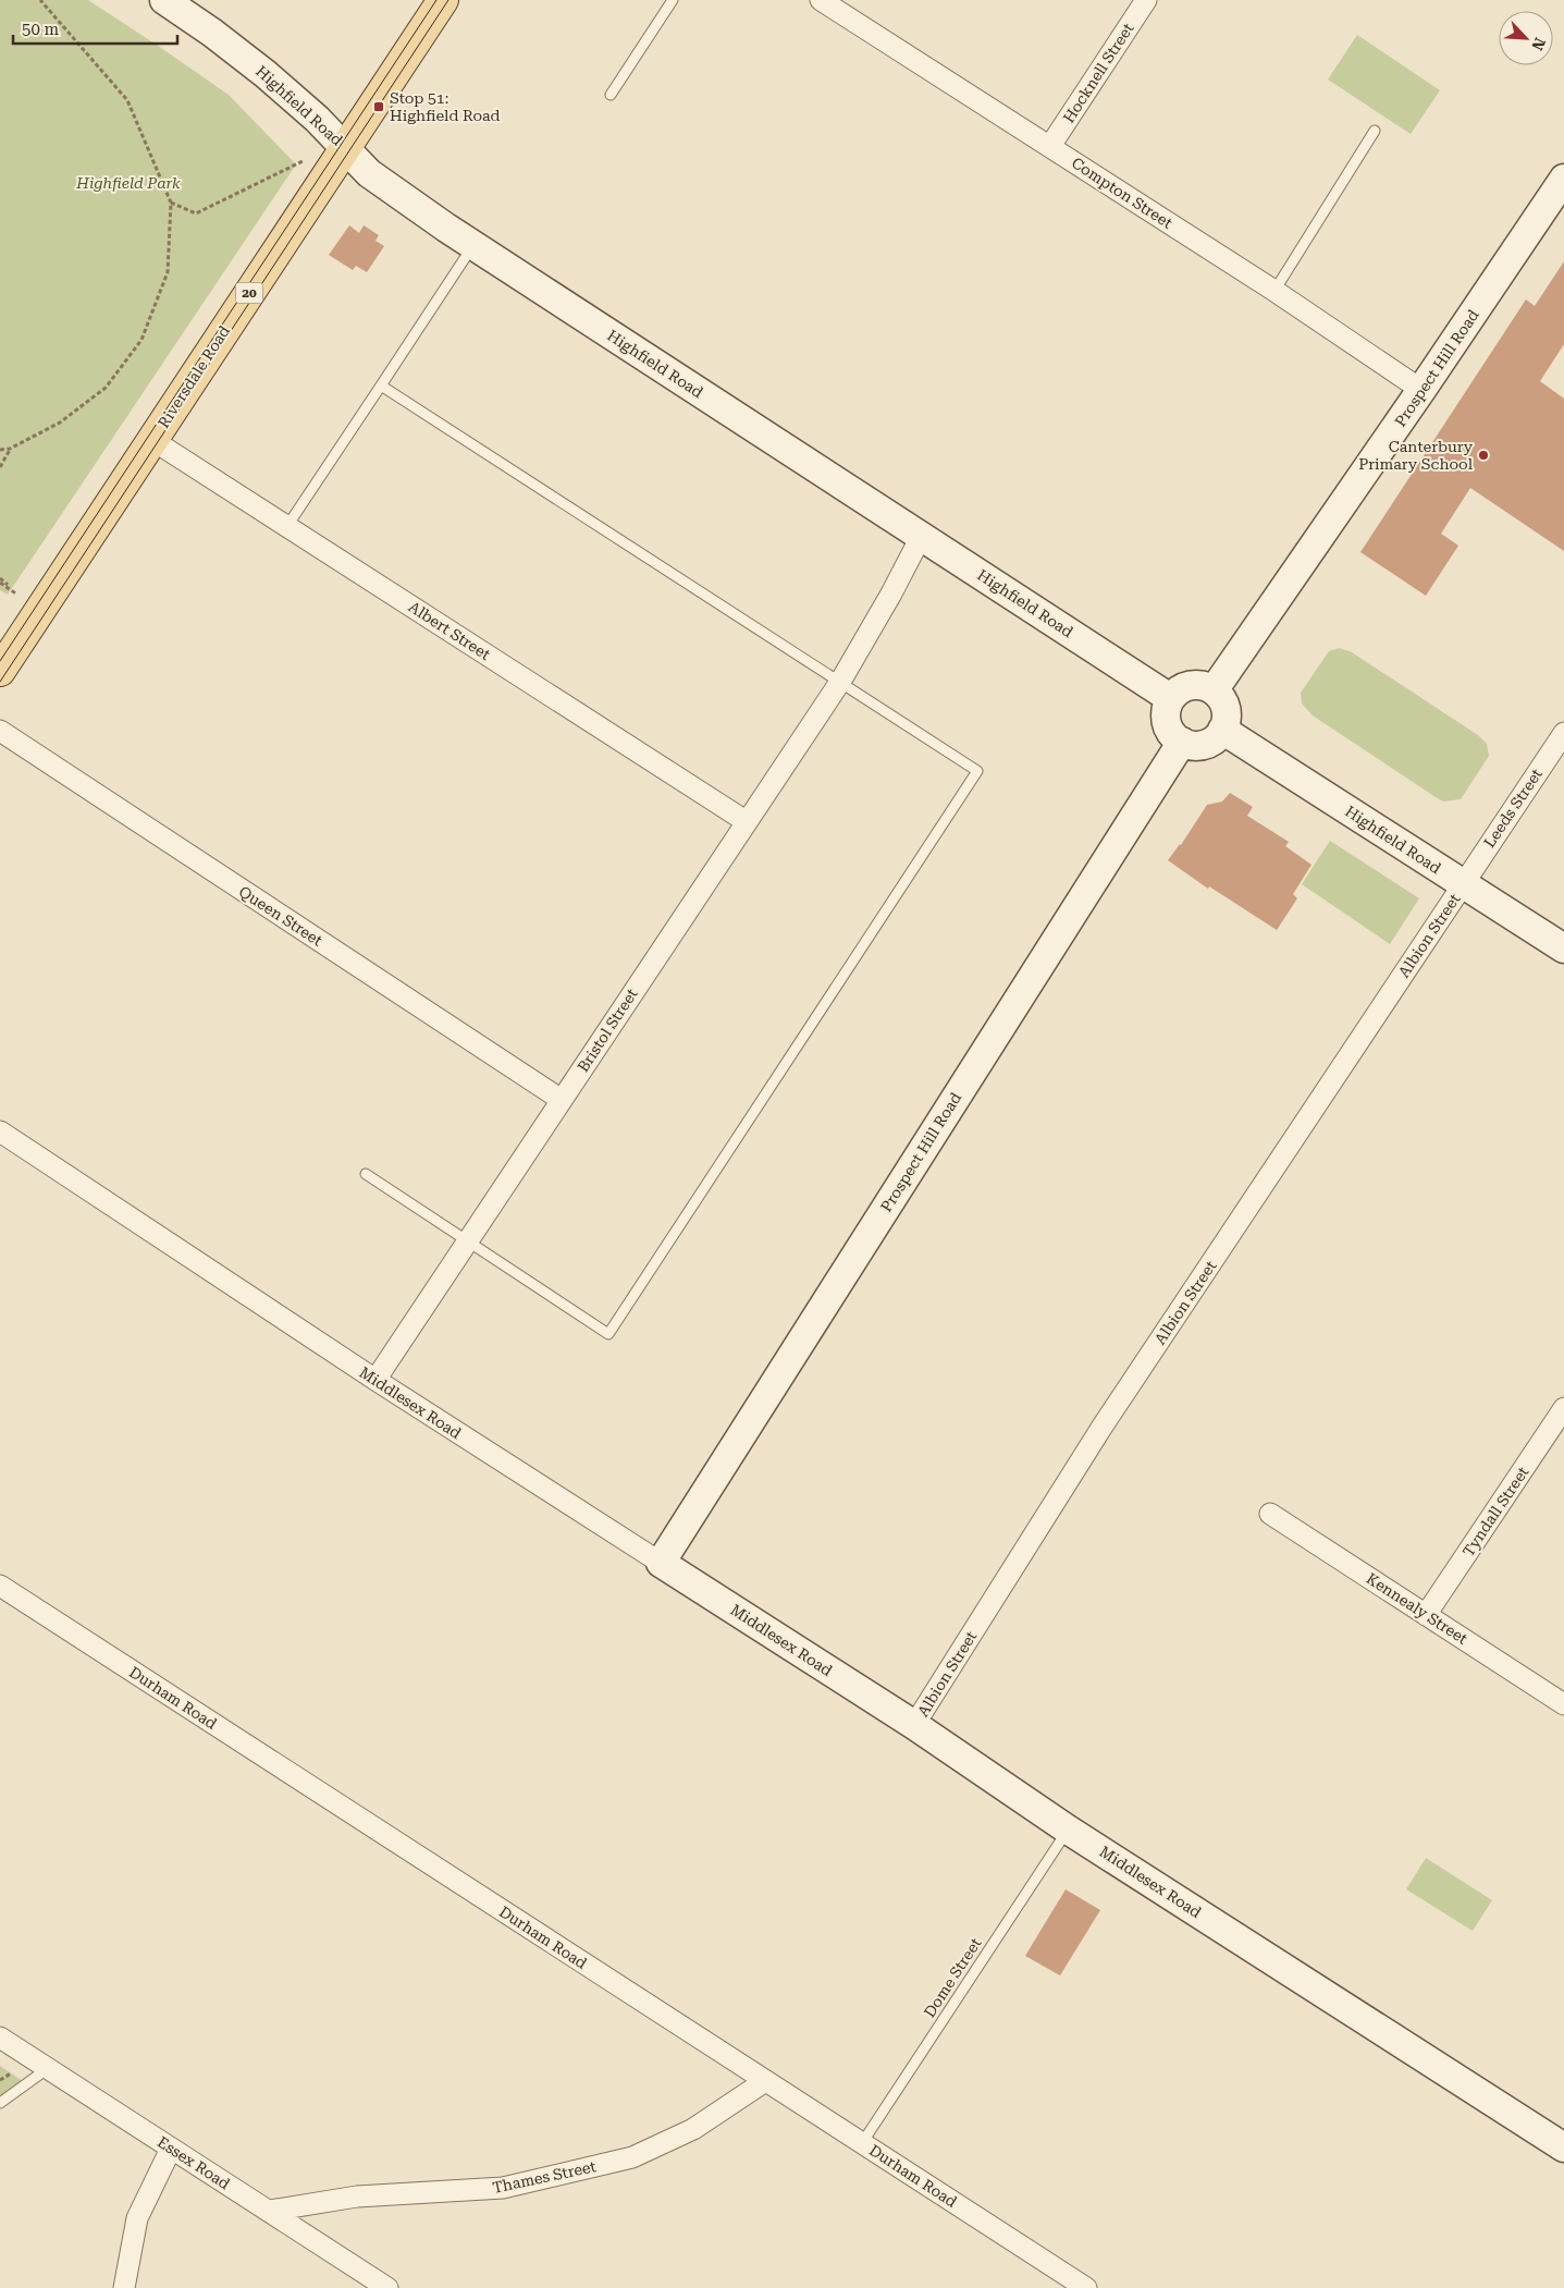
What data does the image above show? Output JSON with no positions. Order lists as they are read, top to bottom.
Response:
{
  "streets": {
    "main road": ["20", "Riversdale Road"],
    "street": [
      "Hocknell Street",
      "Highfield Road",
      "Compton Street",
      "Prospect Hill Road",
      "Albert Street",
      "Leeds Street",
      "Queen Street",
      "Albion Street",
      "Bristol Street",
      "Middlesex Road",
      "Tyndall Street",
      "Kennealy Street",
      "Durham Road",
      "Essex Road",
      "Thames Street"
    ],
    "lane": ["Dome Street"]
  },
  "crossings": [
    ["Hocknell Street", "Compton Street"],
    ["Highfield Road", "Prospect Hill Road"],
    ["Highfield Road", "Riversdale Road"],
    ["Highfield Road", "Leeds Street"],
    ["Highfield Road", "Albion Street"],
    ["Highfield Road", "Bristol Street"],
    ["Compton Street", "Prospect Hill Road"],
    ["Prospect Hill Road", "Middlesex Road"],
    ["Riversdale Road", "Albert Street"],
    ["Albert Street", "Bristol Street"],
    ["Leeds Street", "Albion Street"],
    ["Queen Street", "Bristol Street"],
    ["Albion Street", "Middlesex Road"],
    ["Bristol Street", "Middlesex Road"],
    ["Middlesex Road", "Dome Street"],
    ["Tyndall Street", "Kennealy Street"],
    ["Durham Road", "Dome Street"],
    ["Durham Road", "Thames Street"],
    ["Essex Road", "Thames Street"]
  ],
  "parks": ["Highfield Park"],
  "places": {
    "transit": ["Stop 51: Highfield Road"],
    "other": ["Canterbury Primary School"]
  },
  "scale_bar": "50 m",
  "north": "bottom right"
}
